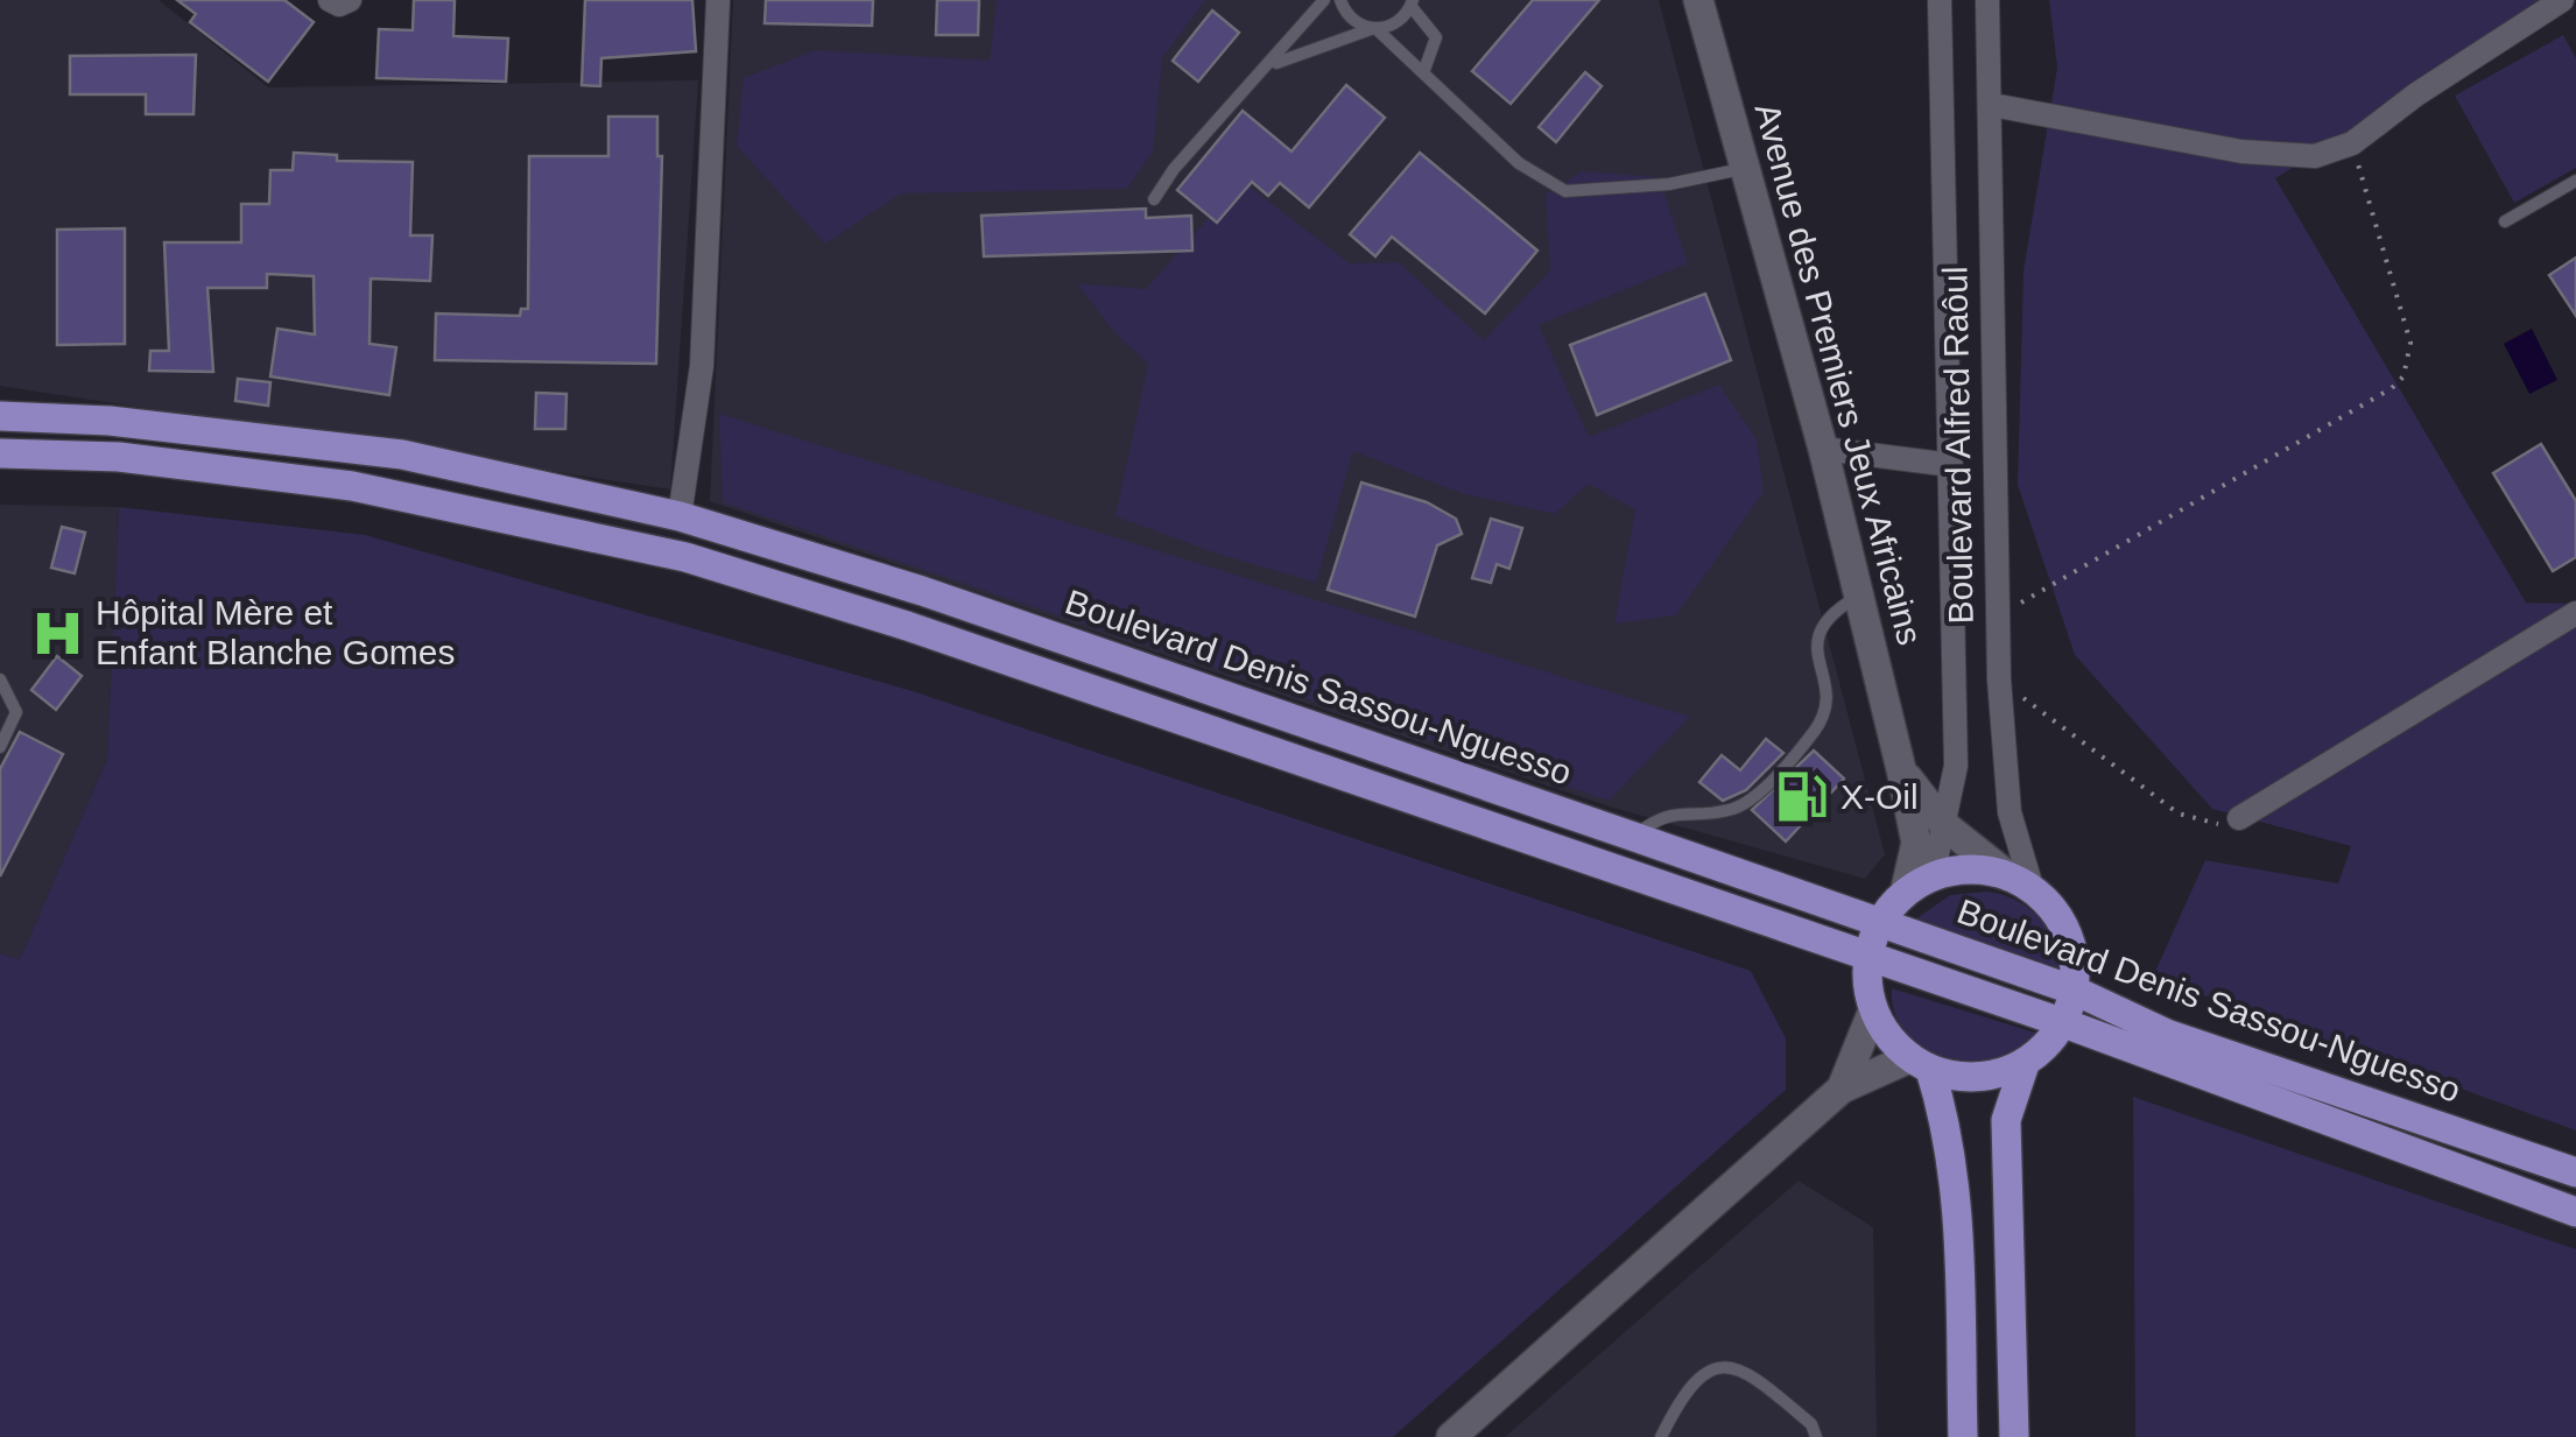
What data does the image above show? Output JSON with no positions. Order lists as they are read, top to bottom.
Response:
{
  "streets": {
    "main road": ["Boulevard Denis Sassou-Nguesso"],
    "street": ["Avenue des Premiers Jeux Africains", "Boulevard Alfred Raôul"]
  },
  "crossings": [
    ["Avenue des Premiers Jeux Africains", "Boulevard Alfred Raôul"]
  ],
  "places": {
    "hospital": ["Hôpital Mère et Enfant Blanche Gomes"],
    "fuel station": ["X-Oil"]
  }
}
